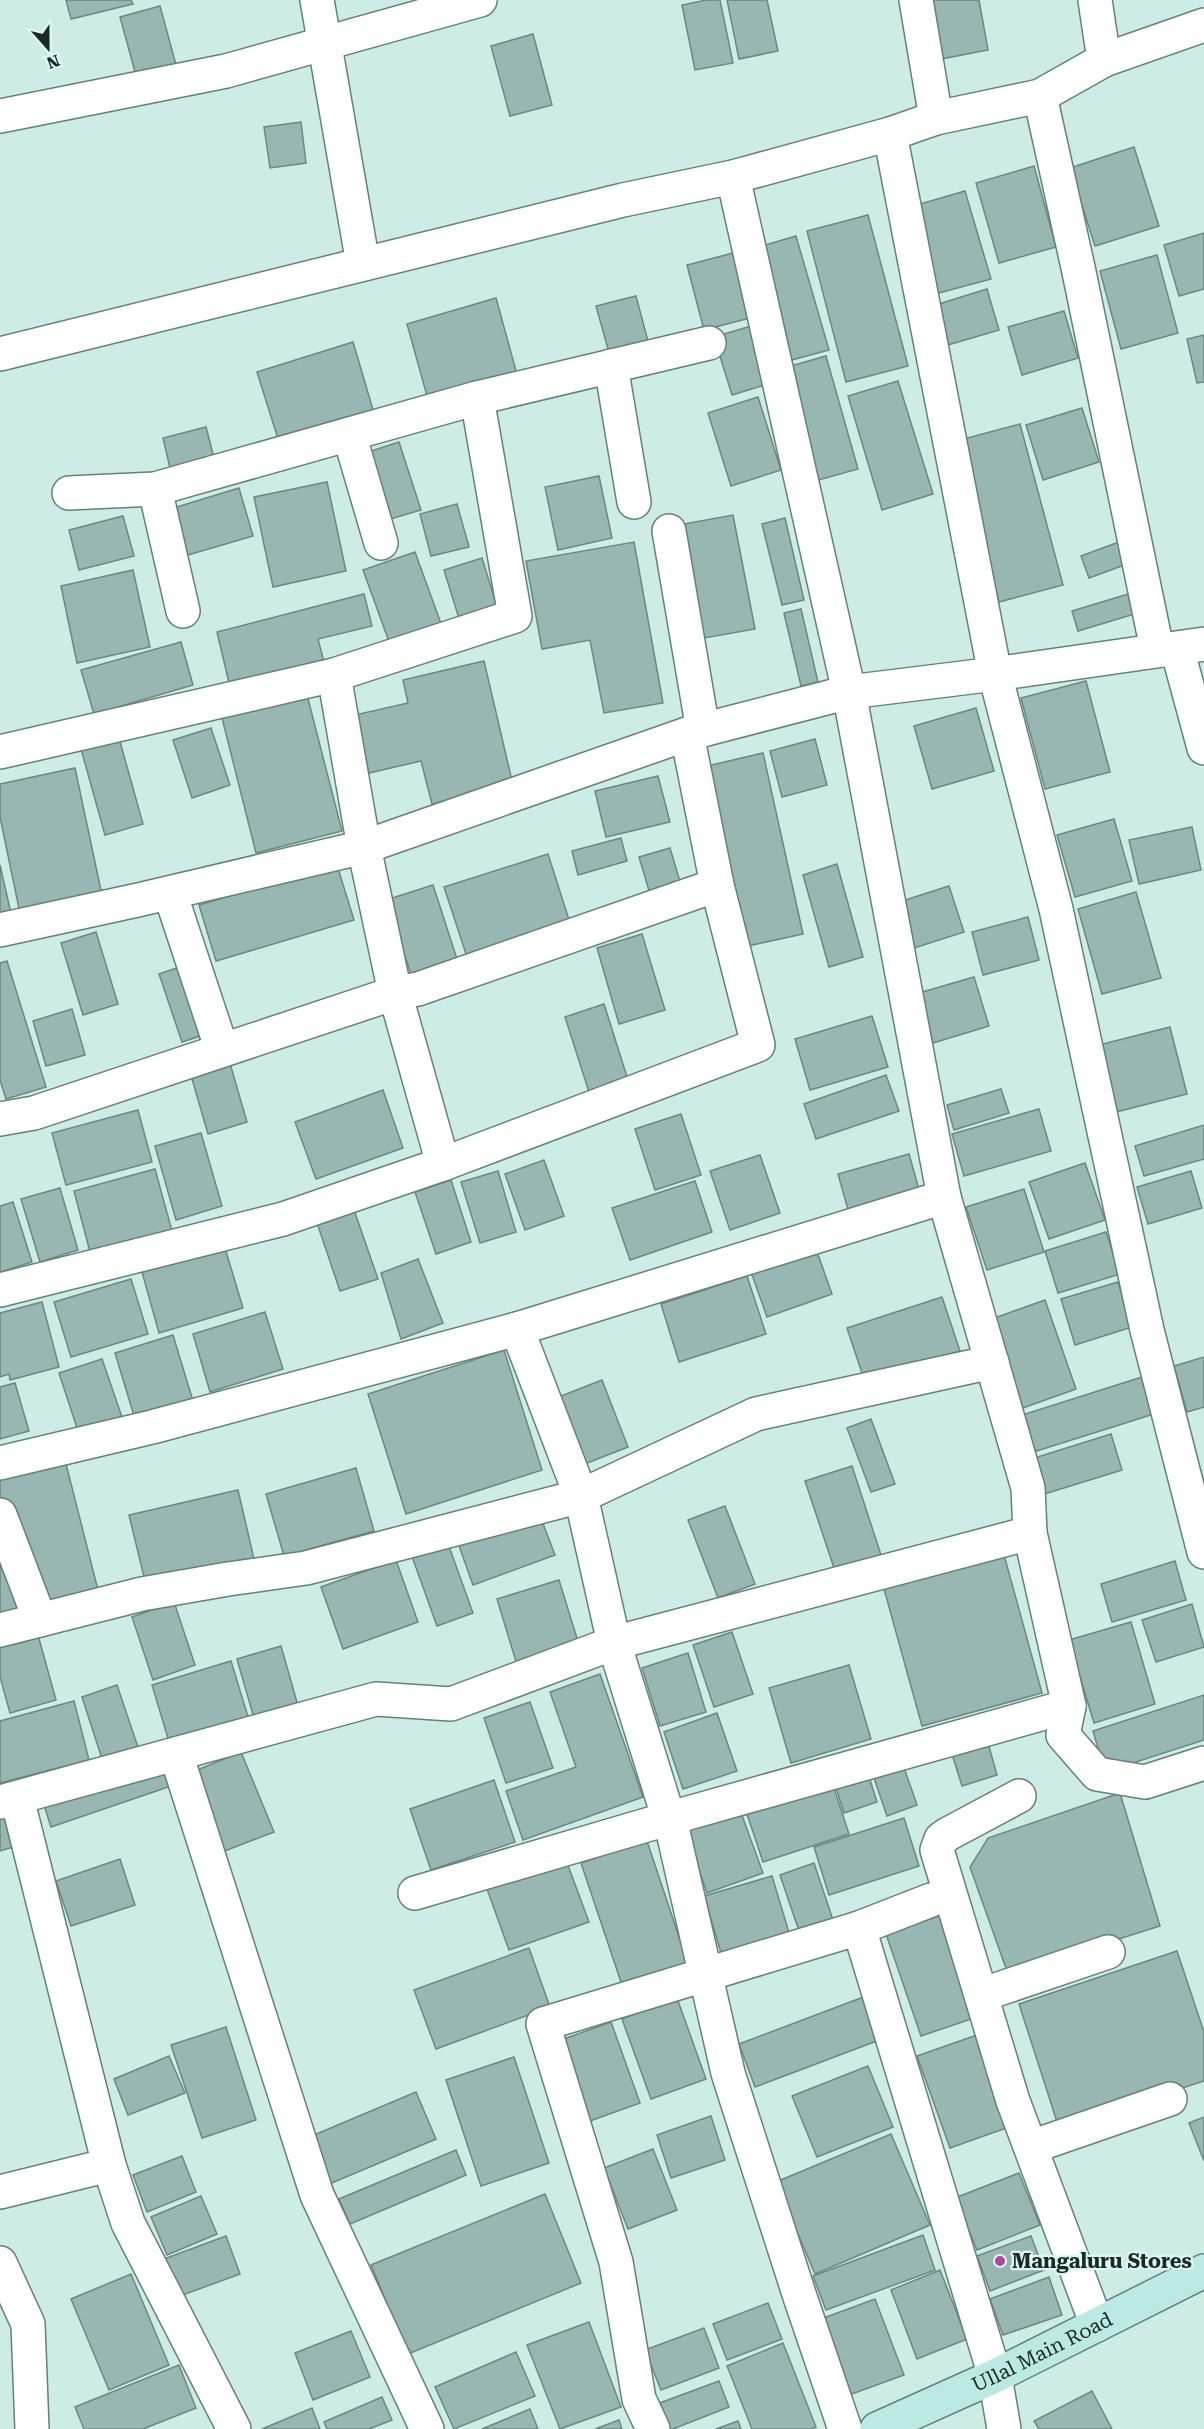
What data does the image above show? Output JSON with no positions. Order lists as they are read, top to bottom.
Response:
{
  "streets": {
    "main road": ["Ullal Main Road"]
  },
  "places": ["Mangaluru Stores"],
  "north": "bottom"
}
